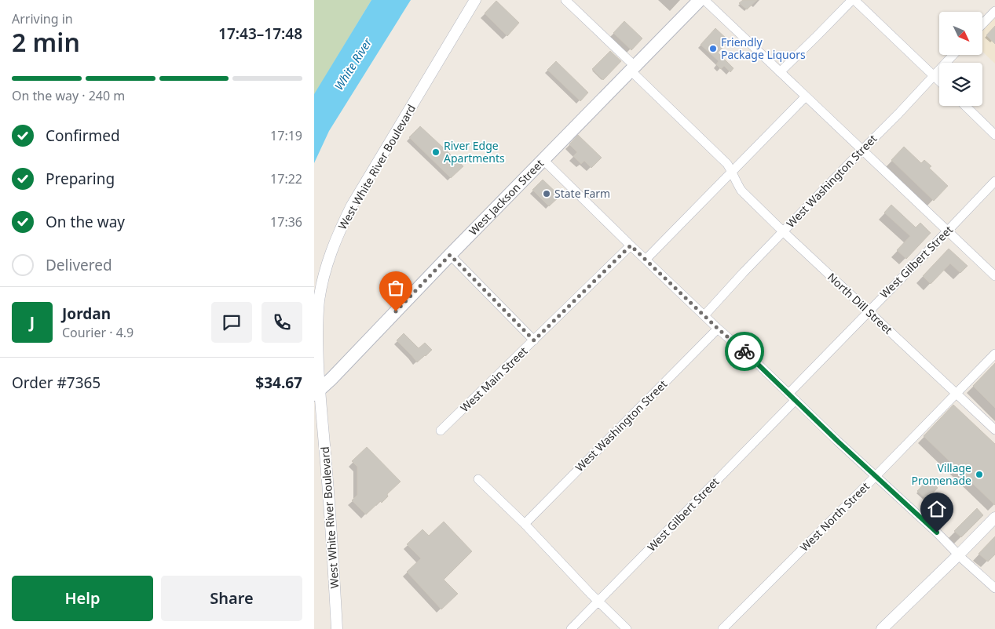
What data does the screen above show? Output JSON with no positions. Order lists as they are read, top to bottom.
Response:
{
  "streets": {
    "main road": ["West Jackson Street"],
    "street": [
      "West White River Boulevard",
      "West Washington Street",
      "West Gilbert Street",
      "North Dill Street",
      "West Main Street",
      "West North Street"
    ]
  },
  "crossings": [
    ["West White River Boulevard", "West Jackson Street"],
    ["West Washington Street", "North Dill Street"],
    ["West Jackson Street", "North Dill Street"],
    ["West Gilbert Street", "North Dill Street"],
    ["North Dill Street", "West North Street"]
  ],
  "water": ["White River"],
  "places": [
    "Friendly Package Liquors",
    "River Edge Apartments",
    "State Farm",
    "Village Promenade"
  ],
  "north": "bottom right",
  "page": {
    "heading": ["2 min", "Arriving in", "17:43–17:48"],
    "panel": [
      "Jordan",
      "Courier · 4.9",
      "Order #7365",
      "$34.67"
    ],
    "bar": "On the way · 240 m",
    "list": [
      ["Confirmed", "17:19"],
      ["Preparing", "17:22"],
      ["On the way", "17:36"],
      "Delivered"
    ],
    "round": "J",
    "buttons": ["Help", "Share"]
  }
}
